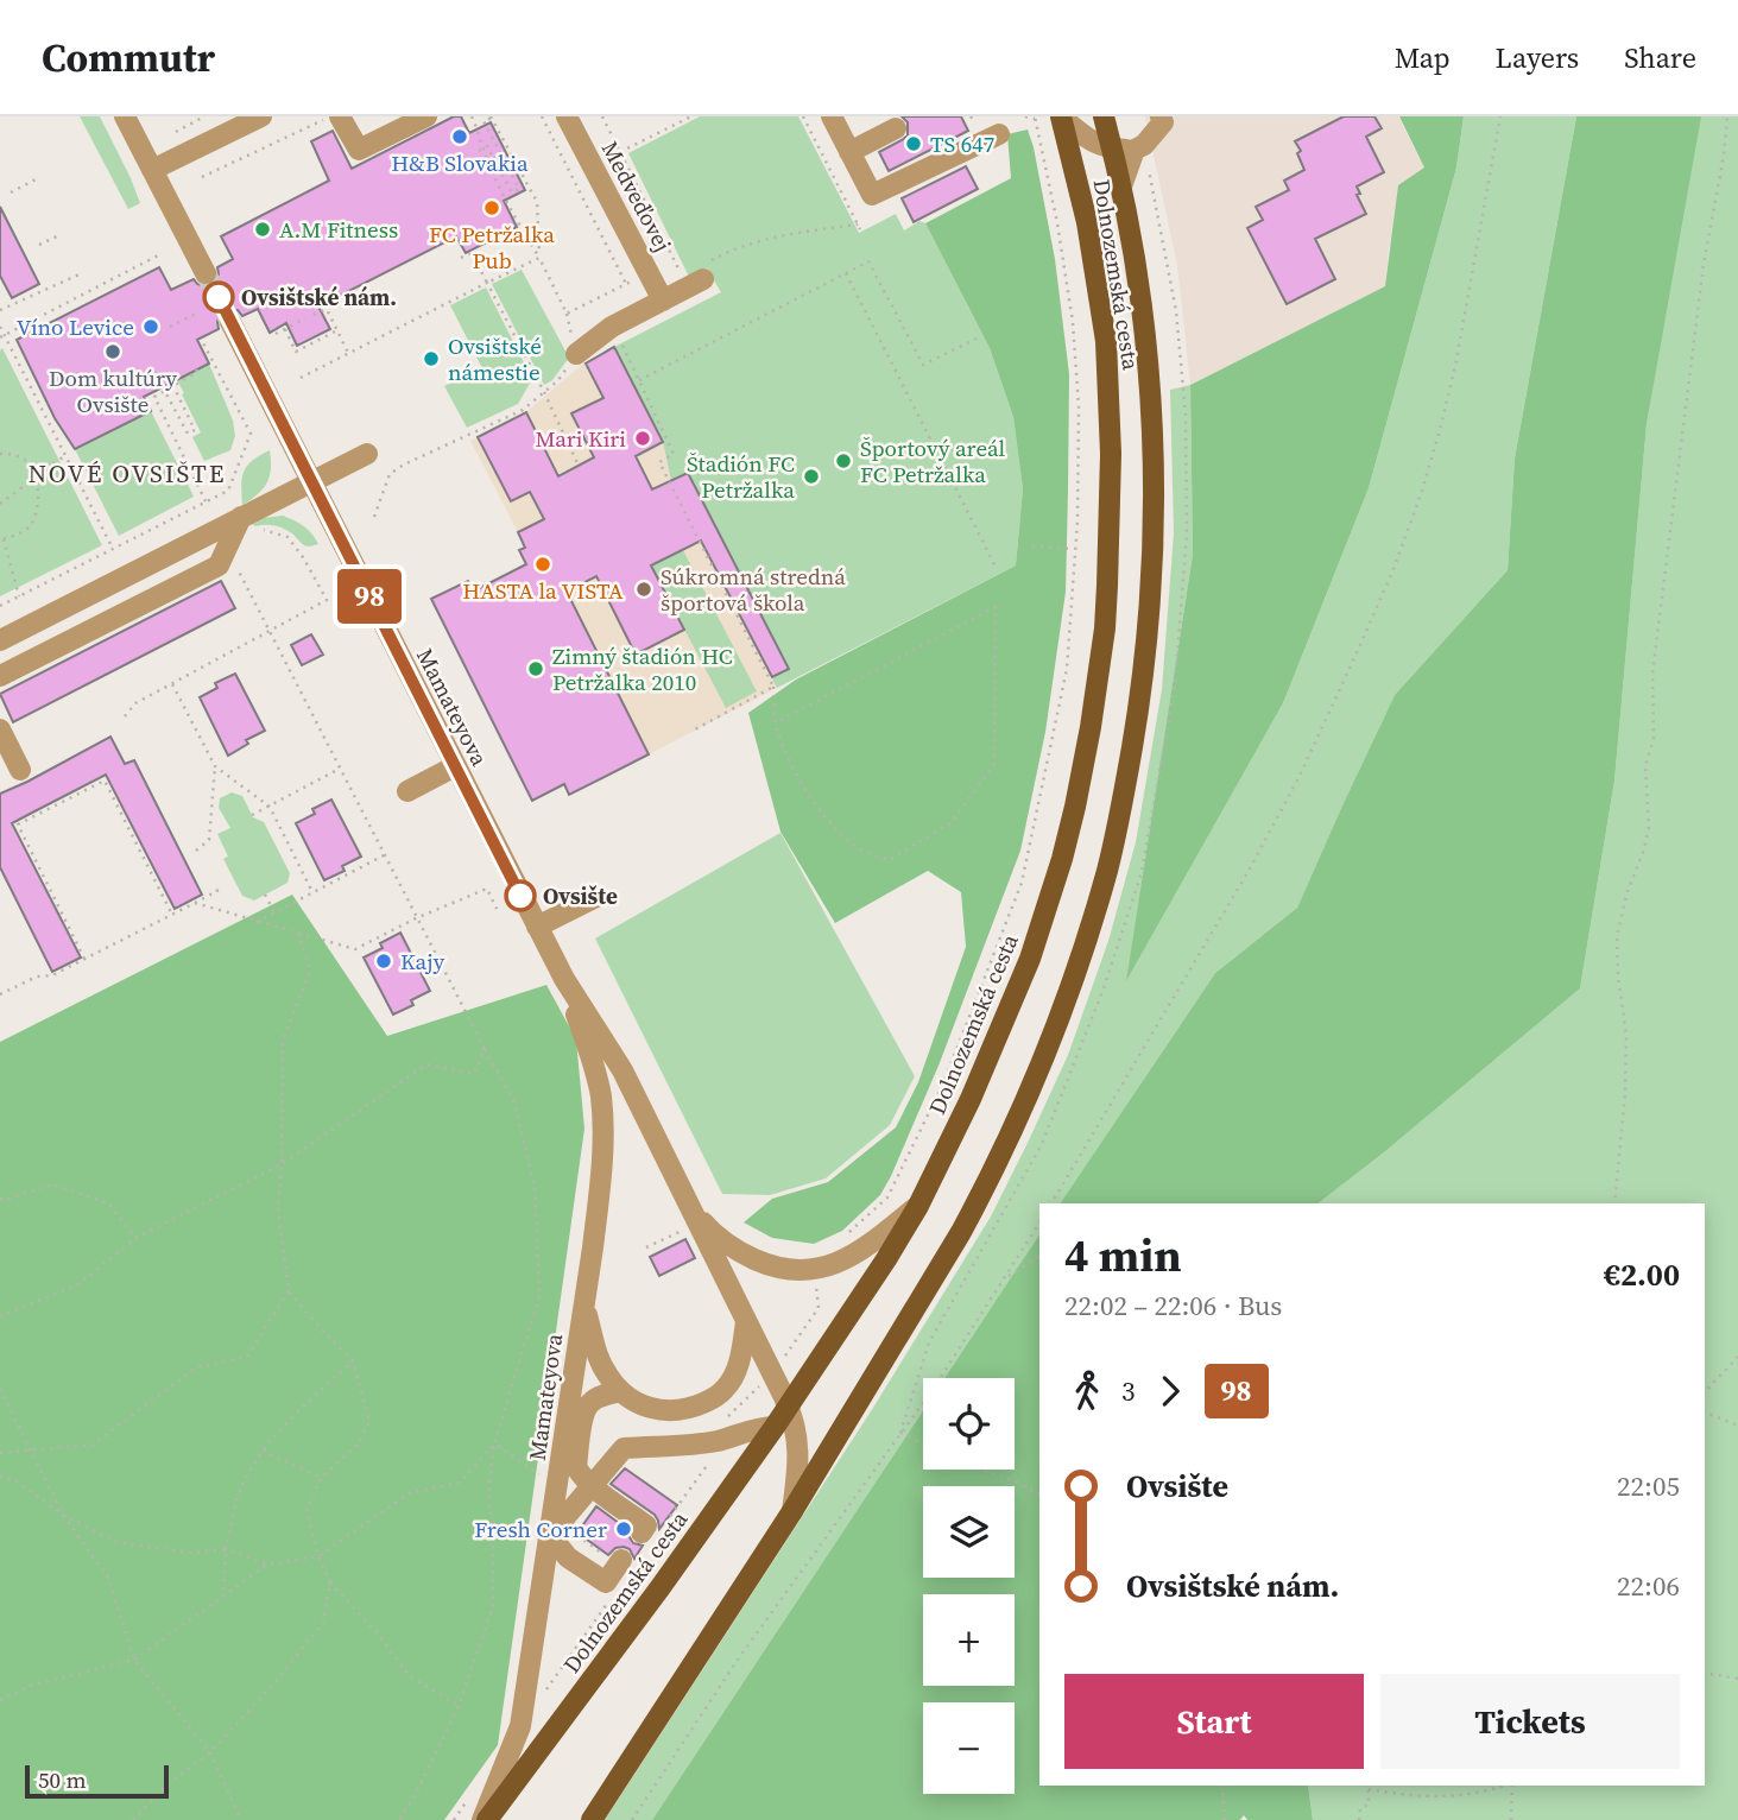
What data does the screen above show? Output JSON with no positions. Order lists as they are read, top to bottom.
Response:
{
  "streets": {
    "main road": ["Dolnozemská cesta"],
    "street": ["Medveďovej", "Mamateyova"]
  },
  "crossings": [
    ["Dolnozemská cesta", "Mamateyova"]
  ],
  "districts": ["NOVÉ OVSIŠTE"],
  "places": [
    "H&B Slovakia",
    "TS 647",
    "FC Petržalka Pub",
    "A.M Fitness",
    "Ovsištské nám.",
    "Víno Levice",
    "Dom kultúry Ovsište",
    "Ovsištské námestie",
    "Mari Kiri",
    "Športový areál FC Petržalka",
    "Štadión FC Petržalka",
    "HASTA la VISTA",
    "Súkromná stredná športová škola",
    "Zimný štadión HC Petržalka 2010",
    "Ovsište",
    "Kajy",
    "Fresh Corner"
  ],
  "lines": ["bus line 98"],
  "scale_bar": "50 m",
  "page": {
    "header": "Commutr",
    "nav": ["Map", "Layers", "Share"],
    "on_map": "98",
    "heading": ["4 min", "22:02 – 22:06 · Bus", "€2.00"],
    "legs": ["3", "98"],
    "map_buttons": ["+", "−"],
    "list": [
      {
        "name": "Ovsište",
        "value": "22:05"
      },
      {
        "name": "Ovsištské nám.",
        "value": "22:06"
      }
    ],
    "buttons": ["Start", "Tickets"],
    "scale": "50 m"
  }
}
